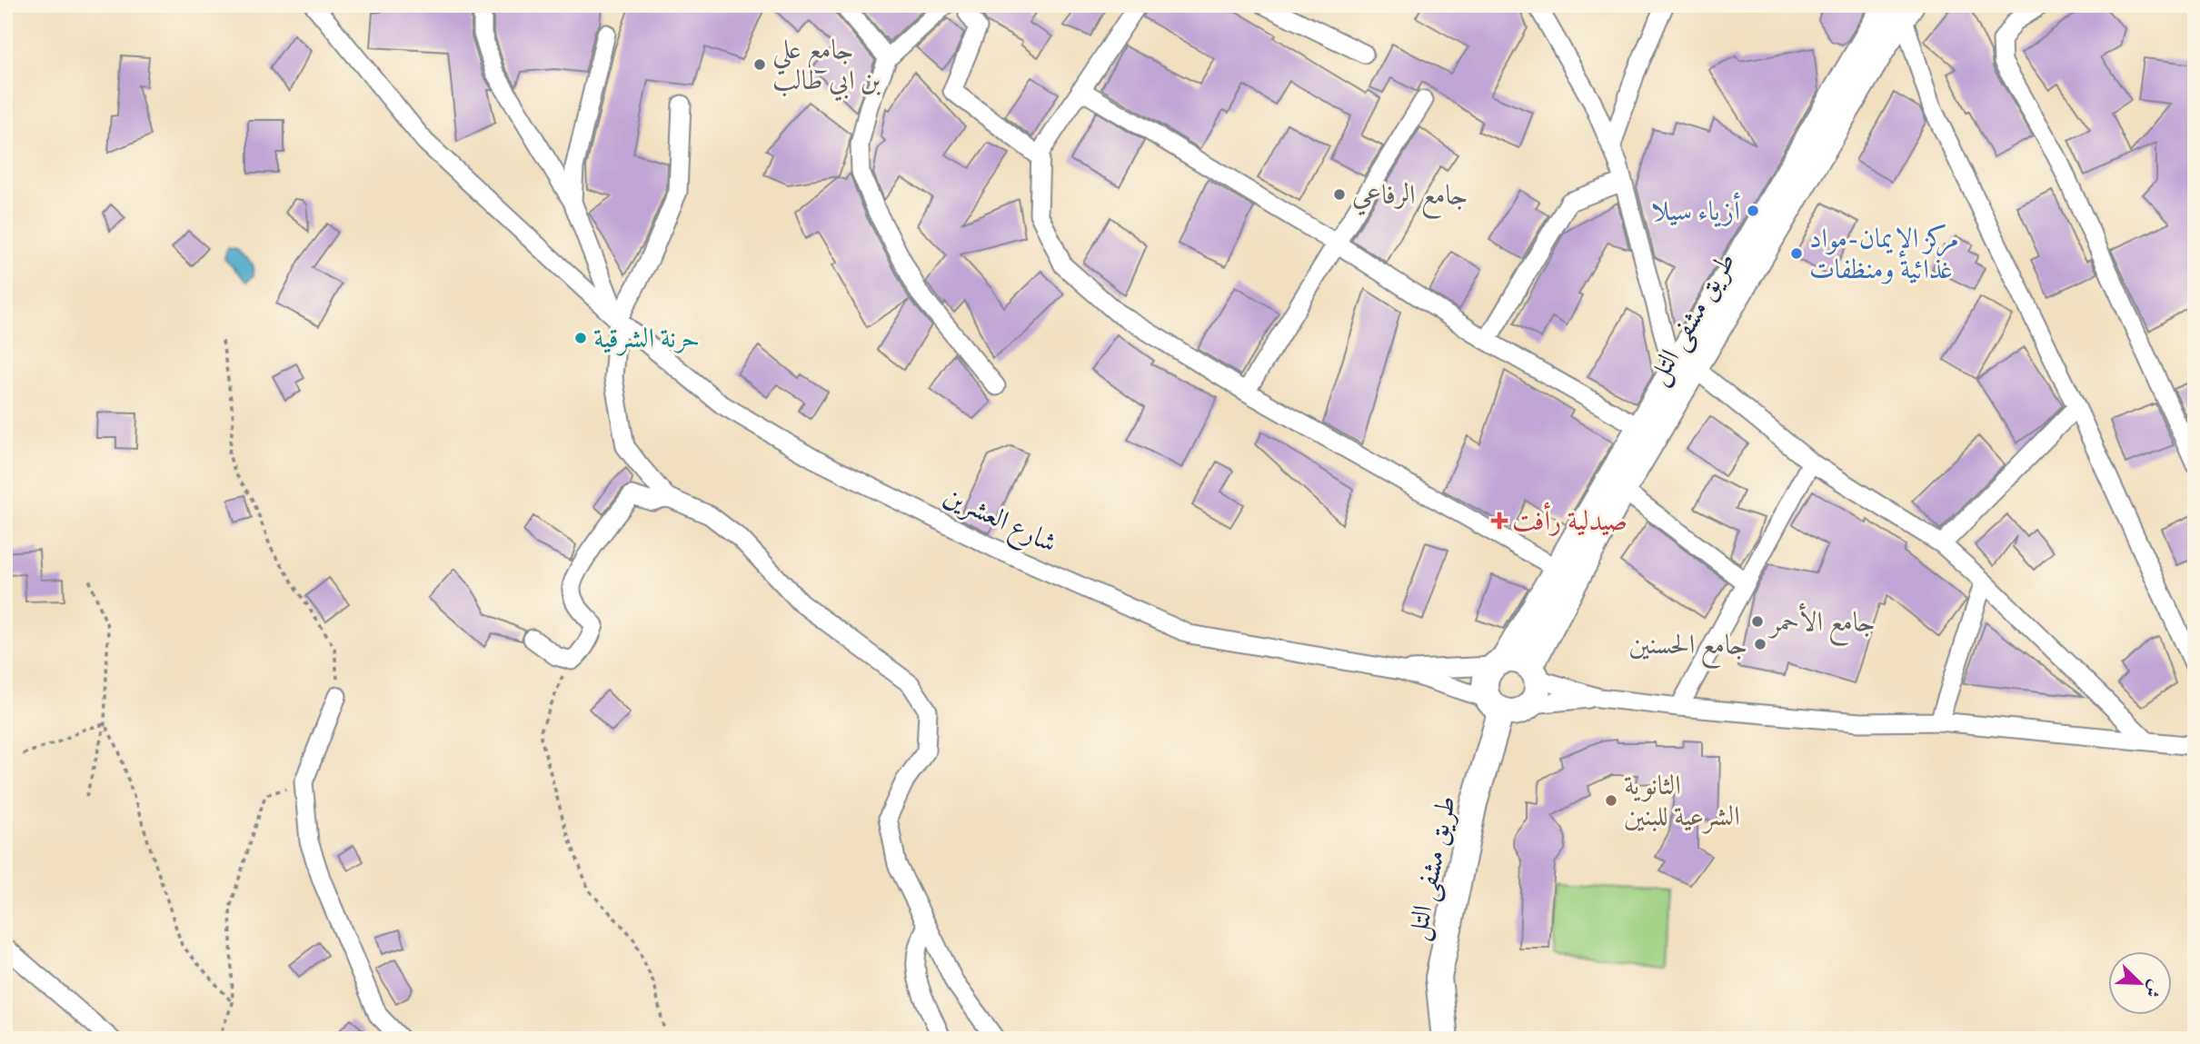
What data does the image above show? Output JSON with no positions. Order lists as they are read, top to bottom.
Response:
{
  "streets": {
    "street": ["طريق مشفى التل", "شارع العشرين"]
  },
  "places": {
    "other": [
      "جامع علي بن ابي طالب",
      "جامع الرفاعي",
      "أزياء سيلا",
      "مركز الإيمان-مواد غذائية ومنظفات",
      "حرنة الشرقية",
      "جامع الأحمر",
      "جامع الحسنين",
      "الثانوية الشرعية للبنين"
    ],
    "health": ["صيدلية رأفت"]
  },
  "north": "bottom right"
}
